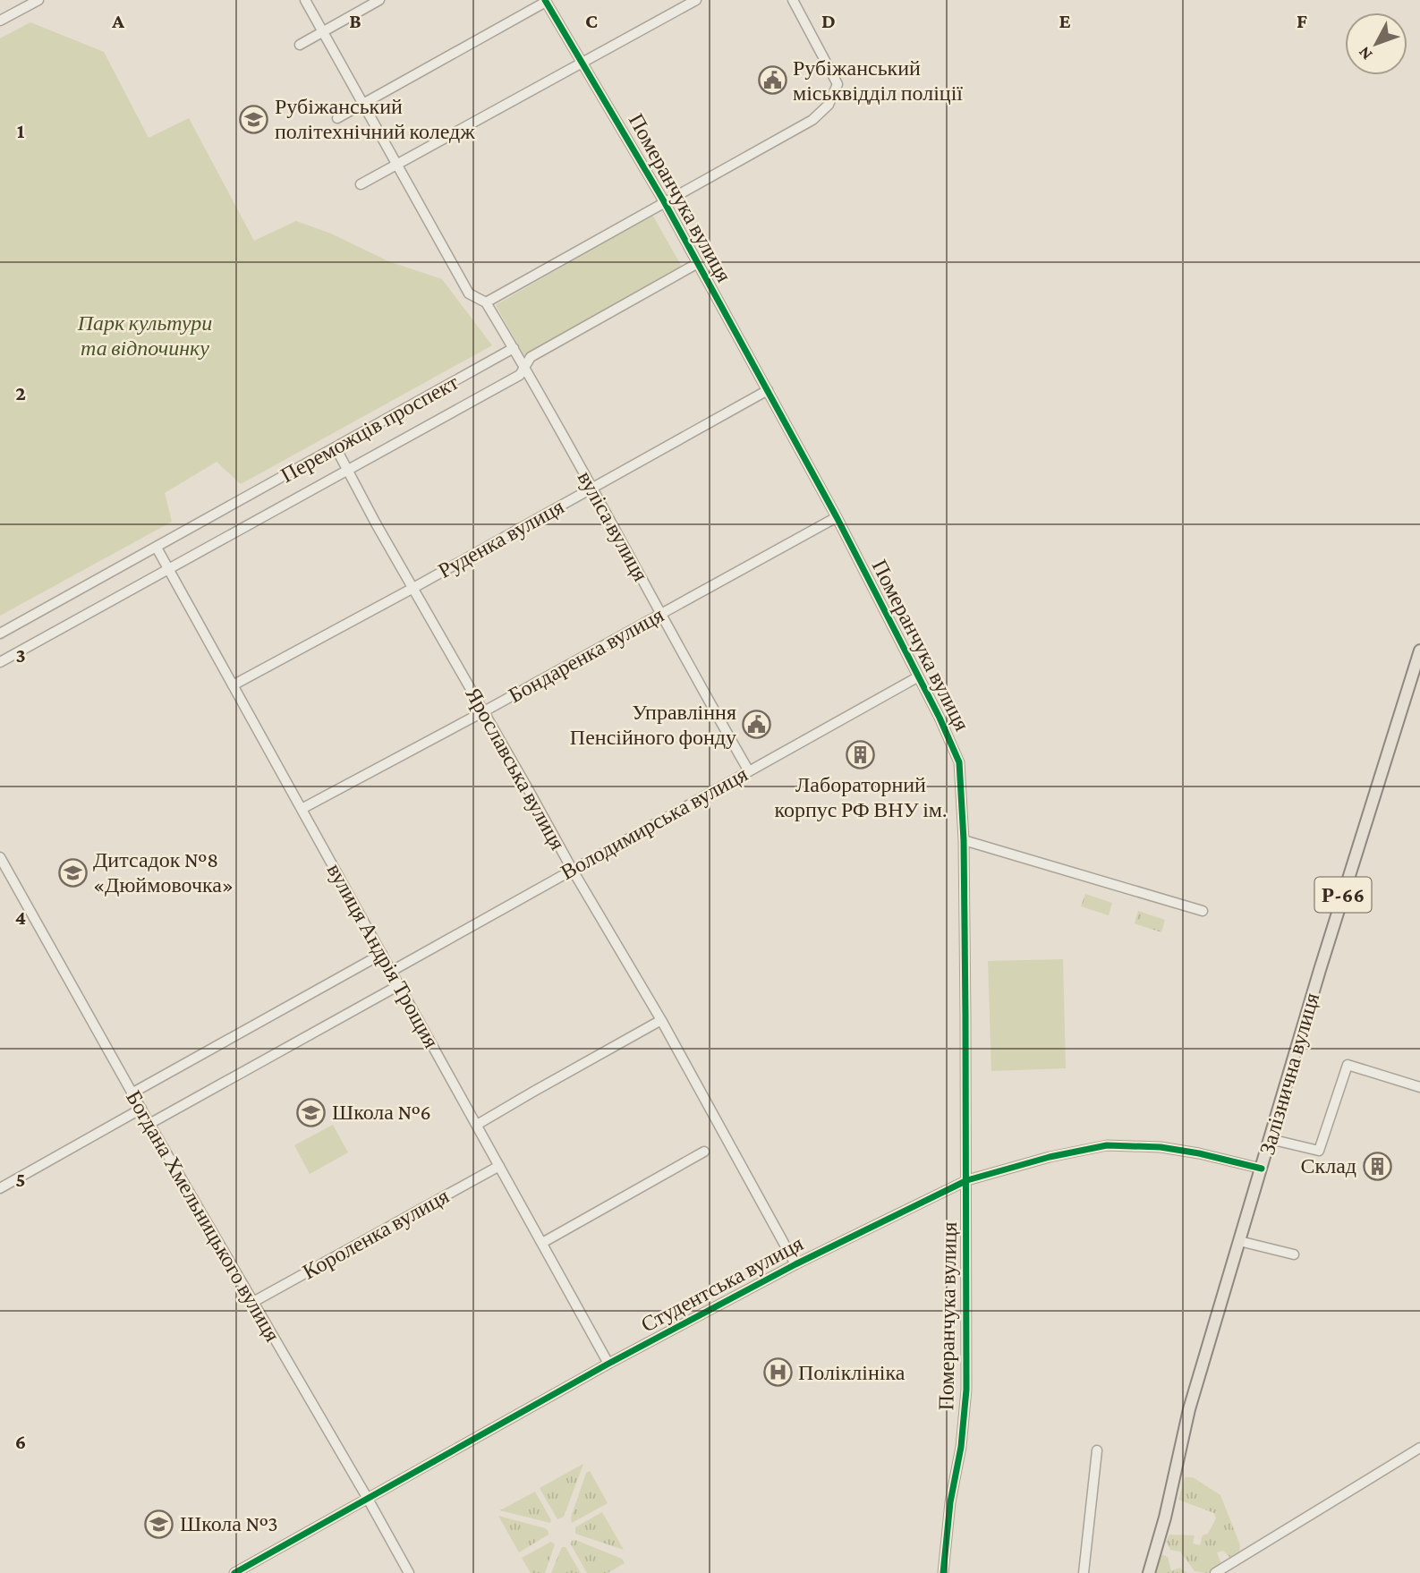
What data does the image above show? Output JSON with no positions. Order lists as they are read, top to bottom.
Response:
{
  "streets": {
    "main road": ["Р-66", "Залізнична вулиця"],
    "street": [
      "Померанчука вулиця",
      "Переможців проспект",
      "вуліса вулиця",
      "Руденка вулиця",
      "Бондаренка вулиця",
      "Ярославська вулиця",
      "Володимирська вулиця",
      "вулиця Андрія Трощия",
      "Богдана Хмельницького вулиця",
      "Короленка вулиця",
      "Студентська вулиця"
    ]
  },
  "crossings": [
    ["Померанчука вулиця", "Переможців проспект"],
    ["Померанчука вулиця", "Руденка вулиця"],
    ["Померанчука вулиця", "Бондаренка вулиця"],
    ["Померанчука вулиця", "Володимирська вулиця"],
    ["Померанчука вулиця", "Студентська вулиця"],
    ["Переможців проспект", "вуліса вулиця"],
    ["Переможців проспект", "Ярославська вулиця"],
    ["Переможців проспект", "вулиця Андрія Трощия"],
    ["вуліса вулиця", "Руденка вулиця"],
    ["вуліса вулиця", "Бондаренка вулиця"],
    ["вуліса вулиця", "Володимирська вулиця"],
    ["Руденка вулиця", "Ярославська вулиця"],
    ["Руденка вулиця", "вулиця Андрія Трощия"],
    ["Бондаренка вулиця", "Ярославська вулиця"],
    ["Бондаренка вулиця", "вулиця Андрія Трощия"],
    ["Ярославська вулиця", "Володимирська вулиця"],
    ["Ярославська вулиця", "Студентська вулиця"],
    ["Володимирська вулиця", "вулиця Андрія Трощия"],
    ["вулиця Андрія Трощия", "Короленка вулиця"],
    ["вулиця Андрія Трощия", "Студентська вулиця"],
    ["Залізнична вулиця", "Студентська вулиця"],
    ["Богдана Хмельницького вулиця", "Короленка вулиця"],
    ["Богдана Хмельницького вулиця", "Студентська вулиця"]
  ],
  "parks": ["Парк культури та відпочинку"],
  "places": {
    "public building": ["Рубіжанський міськвідділ поліції", "Управління Пенсійного фонду"],
    "school or university": [
      "Рубіжанський політехнічний коледж",
      "Дитсадок №8 «Дюймовочка»",
      "Школа №6",
      "Школа №3"
    ],
    "building": ["Лабораторний корпус РФ ВНУ ім.", "Склад"],
    "hospital": ["Поліклініка"]
  },
  "north": "bottom left",
  "grid": {
    "columns": [
      "A",
      "B",
      "C",
      "D",
      "E",
      "F"
    ],
    "rows": [
      "1",
      "2",
      "3",
      "4",
      "5",
      "6"
    ]
  }
}
